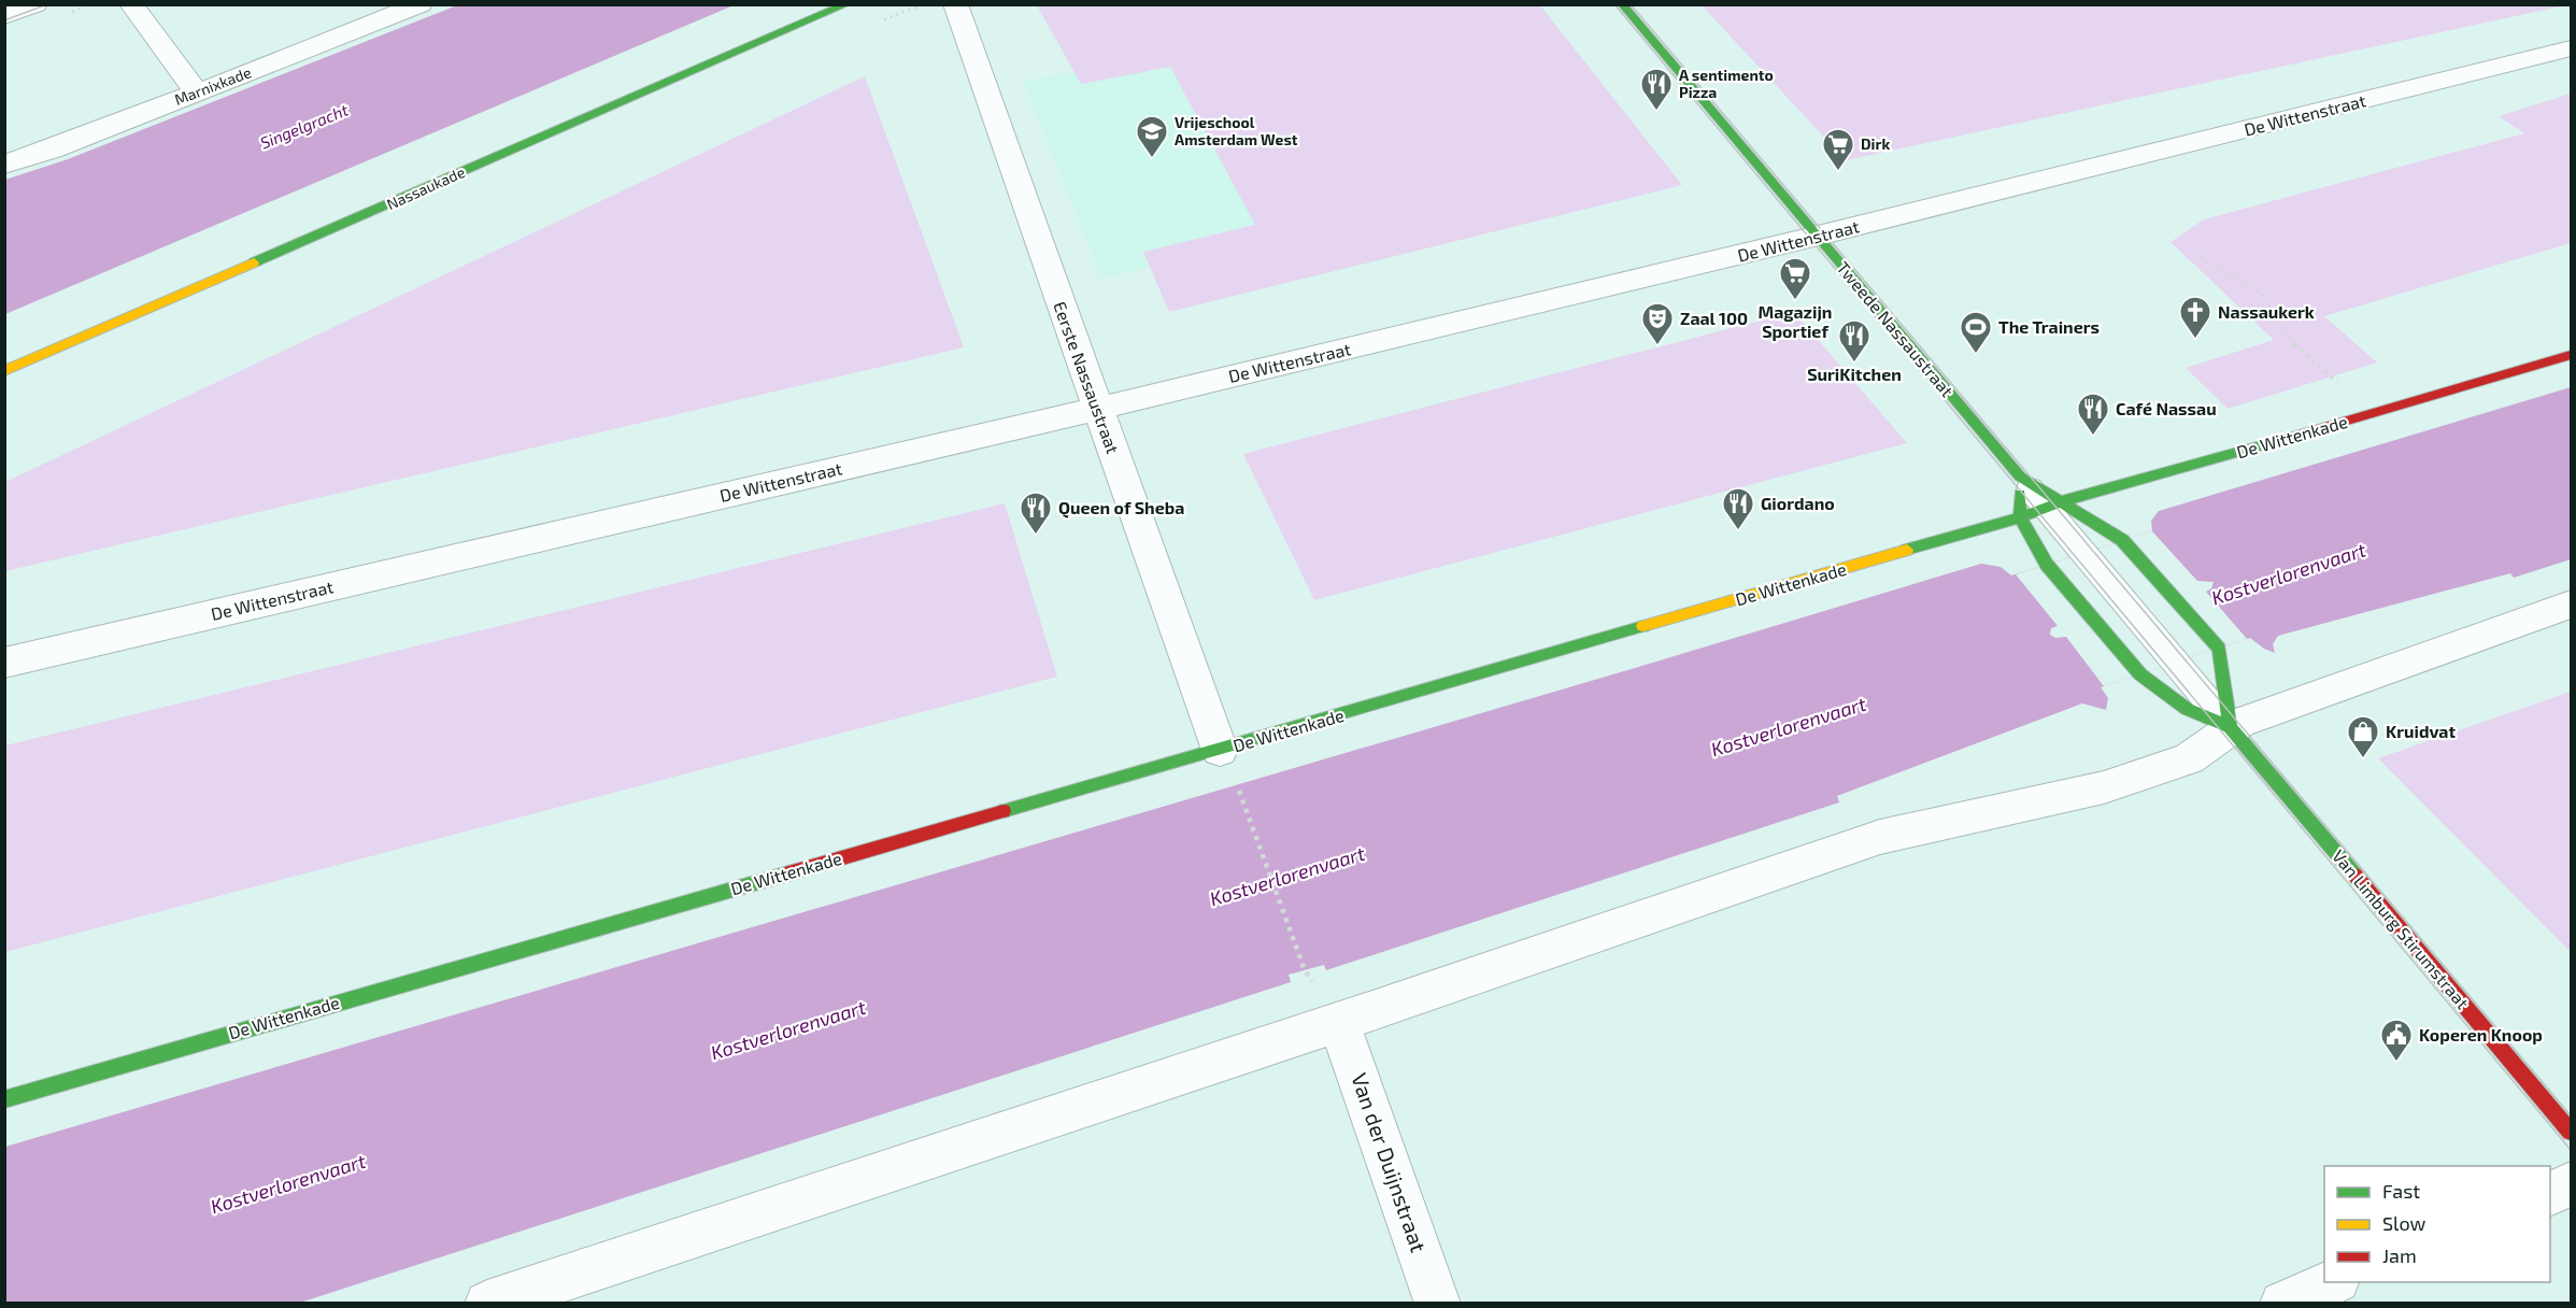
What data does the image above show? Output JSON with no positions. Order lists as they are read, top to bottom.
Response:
{
  "streets": {
    "street": [
      "Marnixkade",
      "De Wittenstraat",
      "Nassaukade",
      "Tweede Nassaustraat",
      "Eerste Nassaustraat",
      "De Wittenkade",
      "Van Limburg Stirumstraat",
      "Van der Duijnstraat"
    ]
  },
  "crossings": [
    ["De Wittenstraat", "Tweede Nassaustraat"],
    ["De Wittenstraat", "Eerste Nassaustraat"],
    ["Tweede Nassaustraat", "De Wittenkade"],
    ["Tweede Nassaustraat", "Van Limburg Stirumstraat"],
    ["Eerste Nassaustraat", "De Wittenkade"],
    ["De Wittenkade", "Van Limburg Stirumstraat"]
  ],
  "water": ["Singelgracht", "Kostverlorenvaart"],
  "places": {
    "restaurant": [
      "A sentimento Pizza",
      "SuriKitchen",
      "Café Nassau",
      "Giordano",
      "Queen of Sheba"
    ],
    "school or university": ["Vrijeschool Amsterdam West"],
    "supermarket": ["Dirk", "Magazijn Sportief"],
    "church": ["Nassaukerk"],
    "theatre": ["Zaal 100"],
    "sports": ["The Trainers"],
    "shop": ["Kruidvat"],
    "public building": ["Koperen Knoop"]
  },
  "legend": ["Fast", "Slow", "Jam"]
}
